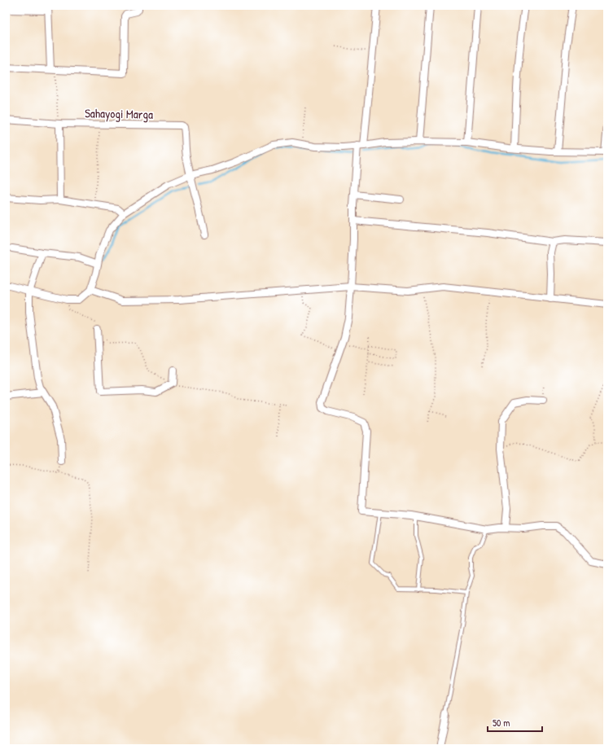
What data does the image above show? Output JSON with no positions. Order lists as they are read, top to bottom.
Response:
{
  "streets": {
    "street": ["Sahayogi Marga"]
  },
  "scale_bar": "50 m"
}
